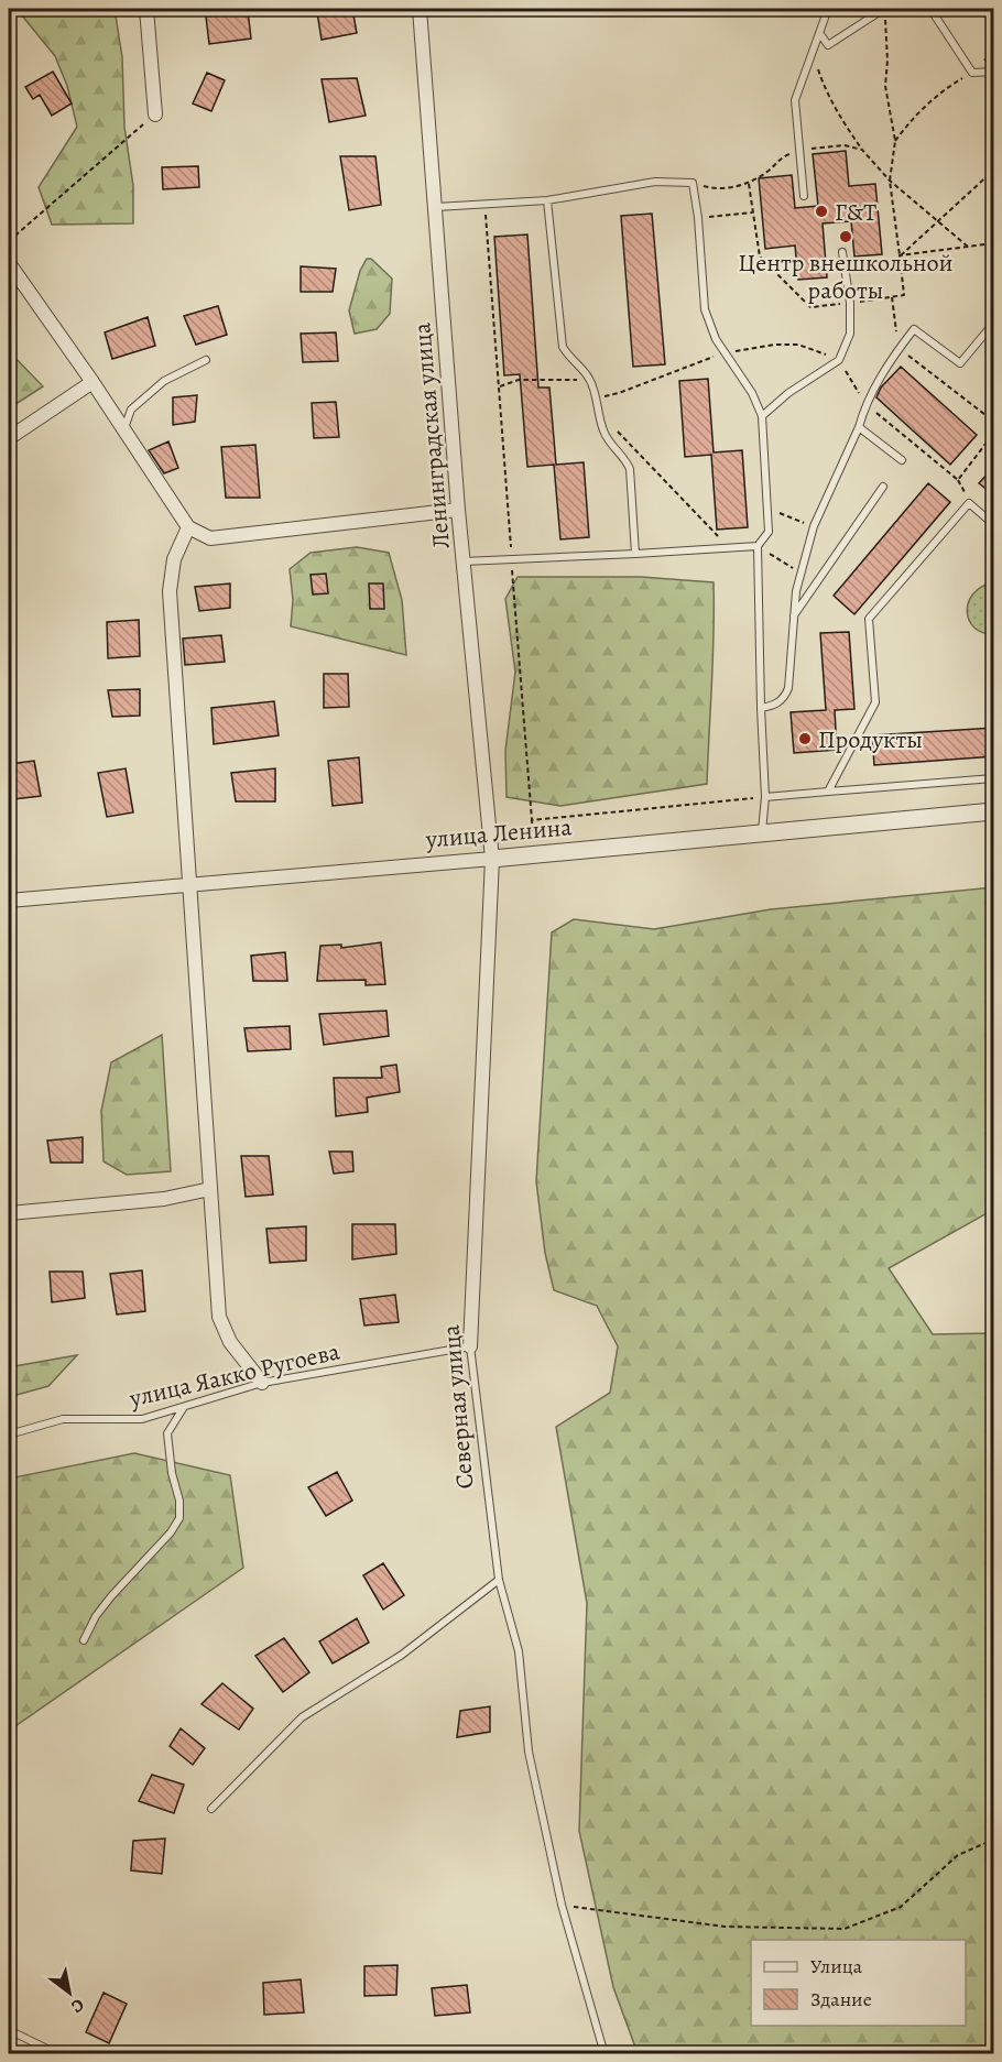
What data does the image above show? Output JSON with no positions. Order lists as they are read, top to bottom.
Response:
{
  "streets": {
    "street": ["Ленинградская улица", "улица Ленина", "Северная улица"],
    "lane": ["улица Яакко Ругоева"]
  },
  "crossings": [
    ["Ленинградская улица", "улица Ленина"],
    ["Ленинградская улица", "Северная улица"],
    ["улица Ленина", "Северная улица"],
    ["улица Яакко Ругоева", "Северная улица"]
  ],
  "places": ["Г&Т", "Центр внешкольной работы", "Продукты"],
  "legend": ["Улица", "Здание"],
  "north": "bottom right"
}
